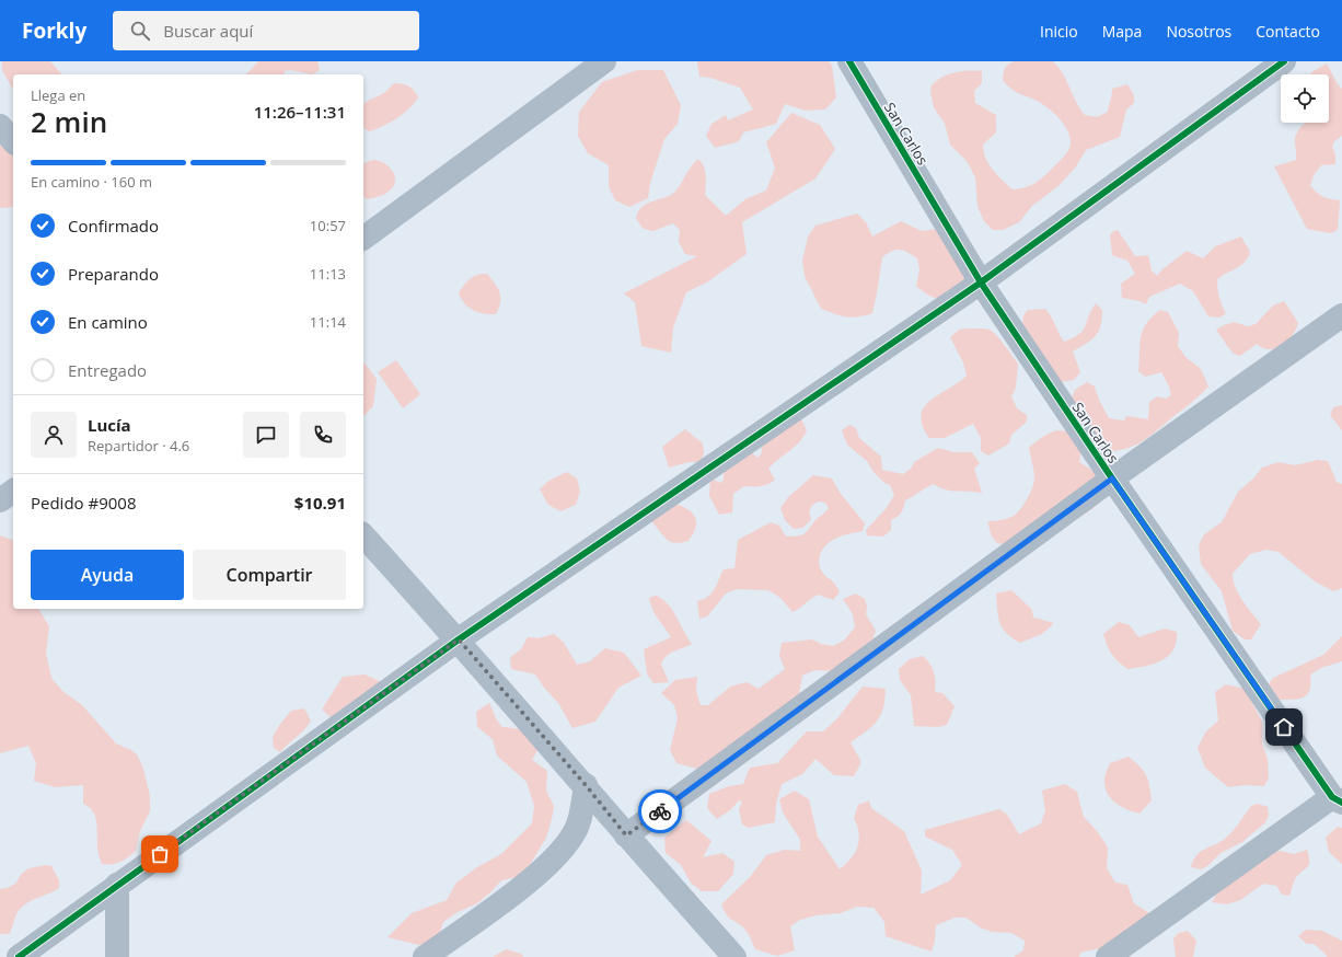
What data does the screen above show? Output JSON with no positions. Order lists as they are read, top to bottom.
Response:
{
  "streets": {
    "street": ["San Carlos"]
  },
  "page": {
    "header": "Forkly",
    "search": "Buscar aquí",
    "nav": [
      "Inicio",
      "Mapa",
      "Nosotros",
      "Contacto"
    ],
    "heading": ["2 min", "Llega en", "11:26–11:31"],
    "panel": [
      "Lucía",
      "Repartidor · 4.6",
      "Pedido #9008",
      "$10.91"
    ],
    "bar": "En camino · 160 m",
    "list": [
      ["Confirmado", "10:57"],
      ["Preparando", "11:13"],
      ["En camino", "11:14"],
      "Entregado"
    ],
    "buttons": ["Ayuda", "Compartir"]
  }
}
